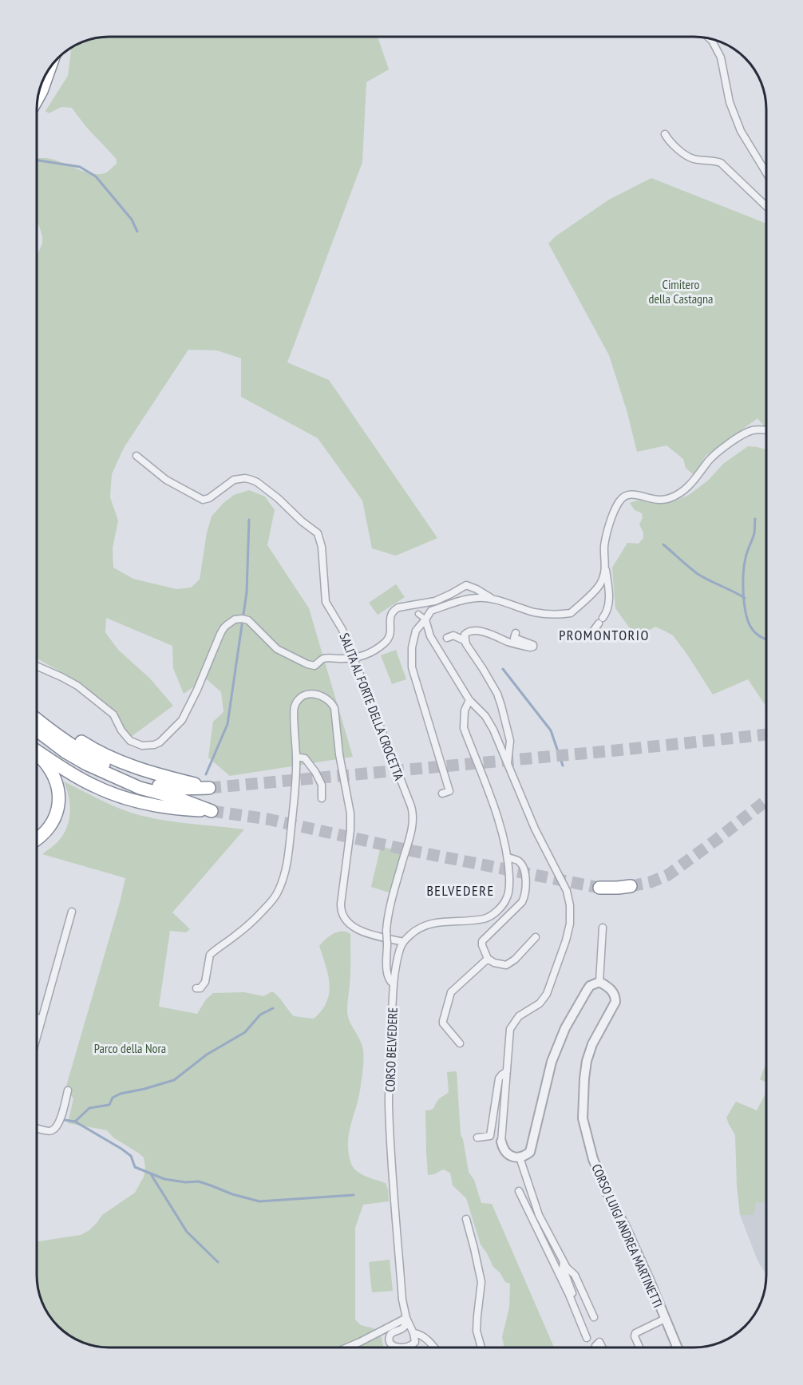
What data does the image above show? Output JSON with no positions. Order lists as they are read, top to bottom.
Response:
{
  "streets": {
    "street": ["SALITA AL FORTE DELLA CROCETTA", "CORSO BELVEDERE", "CORSO LUIGI ANDREA MARTINETTI"]
  },
  "crossings": [
    ["SALITA AL FORTE DELLA CROCETTA", "CORSO BELVEDERE"]
  ],
  "districts": ["PROMONTORIO", "BELVEDERE"],
  "parks": ["Cimitero della Castagna", "Parco della Nora"]
}
